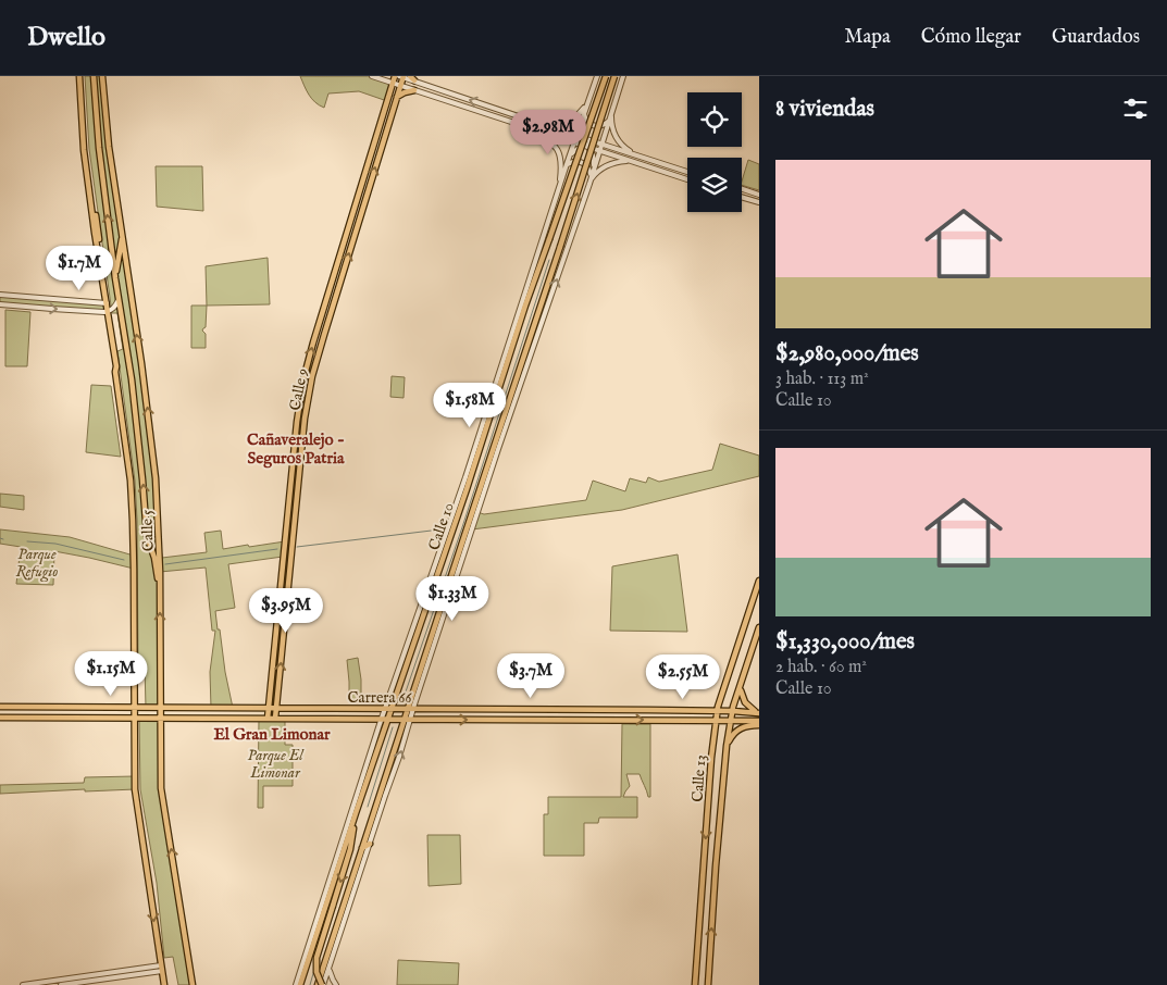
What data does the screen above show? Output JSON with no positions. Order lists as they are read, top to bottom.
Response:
{
  "streets": {
    "main road": [
      "Calle 9",
      "Calle 10",
      "Calle 5",
      "Carrera 66",
      "Calle 13"
    ]
  },
  "crossings": [
    ["Calle 9", "Carrera 66"],
    ["Calle 10", "Carrera 66"],
    ["Calle 5", "Carrera 66"],
    ["Carrera 66", "Calle 13"]
  ],
  "districts": ["Cañaveralejo - Seguros Patria", "El Gran Limonar"],
  "parks": ["Parque Refugio", "Parque El Limonar"],
  "page": {
    "header": "Dwello",
    "nav": ["Mapa", "Cómo llegar", "Guardados"],
    "heading": "8 viviendas",
    "price": [
      "$2.98M",
      "$1.7M",
      "$1.58M",
      "$1.33M",
      "$3.95M",
      "$1.15M",
      "$3.7M",
      "$2.55M"
    ],
    "list": [
      {
        "name": "$2,980,000/mes",
        "note": "3 hab. · 113 m² · Calle 10"
      },
      {
        "name": "$1,330,000/mes",
        "note": "2 hab. · 60 m² · Calle 10"
      }
    ]
  }
}
